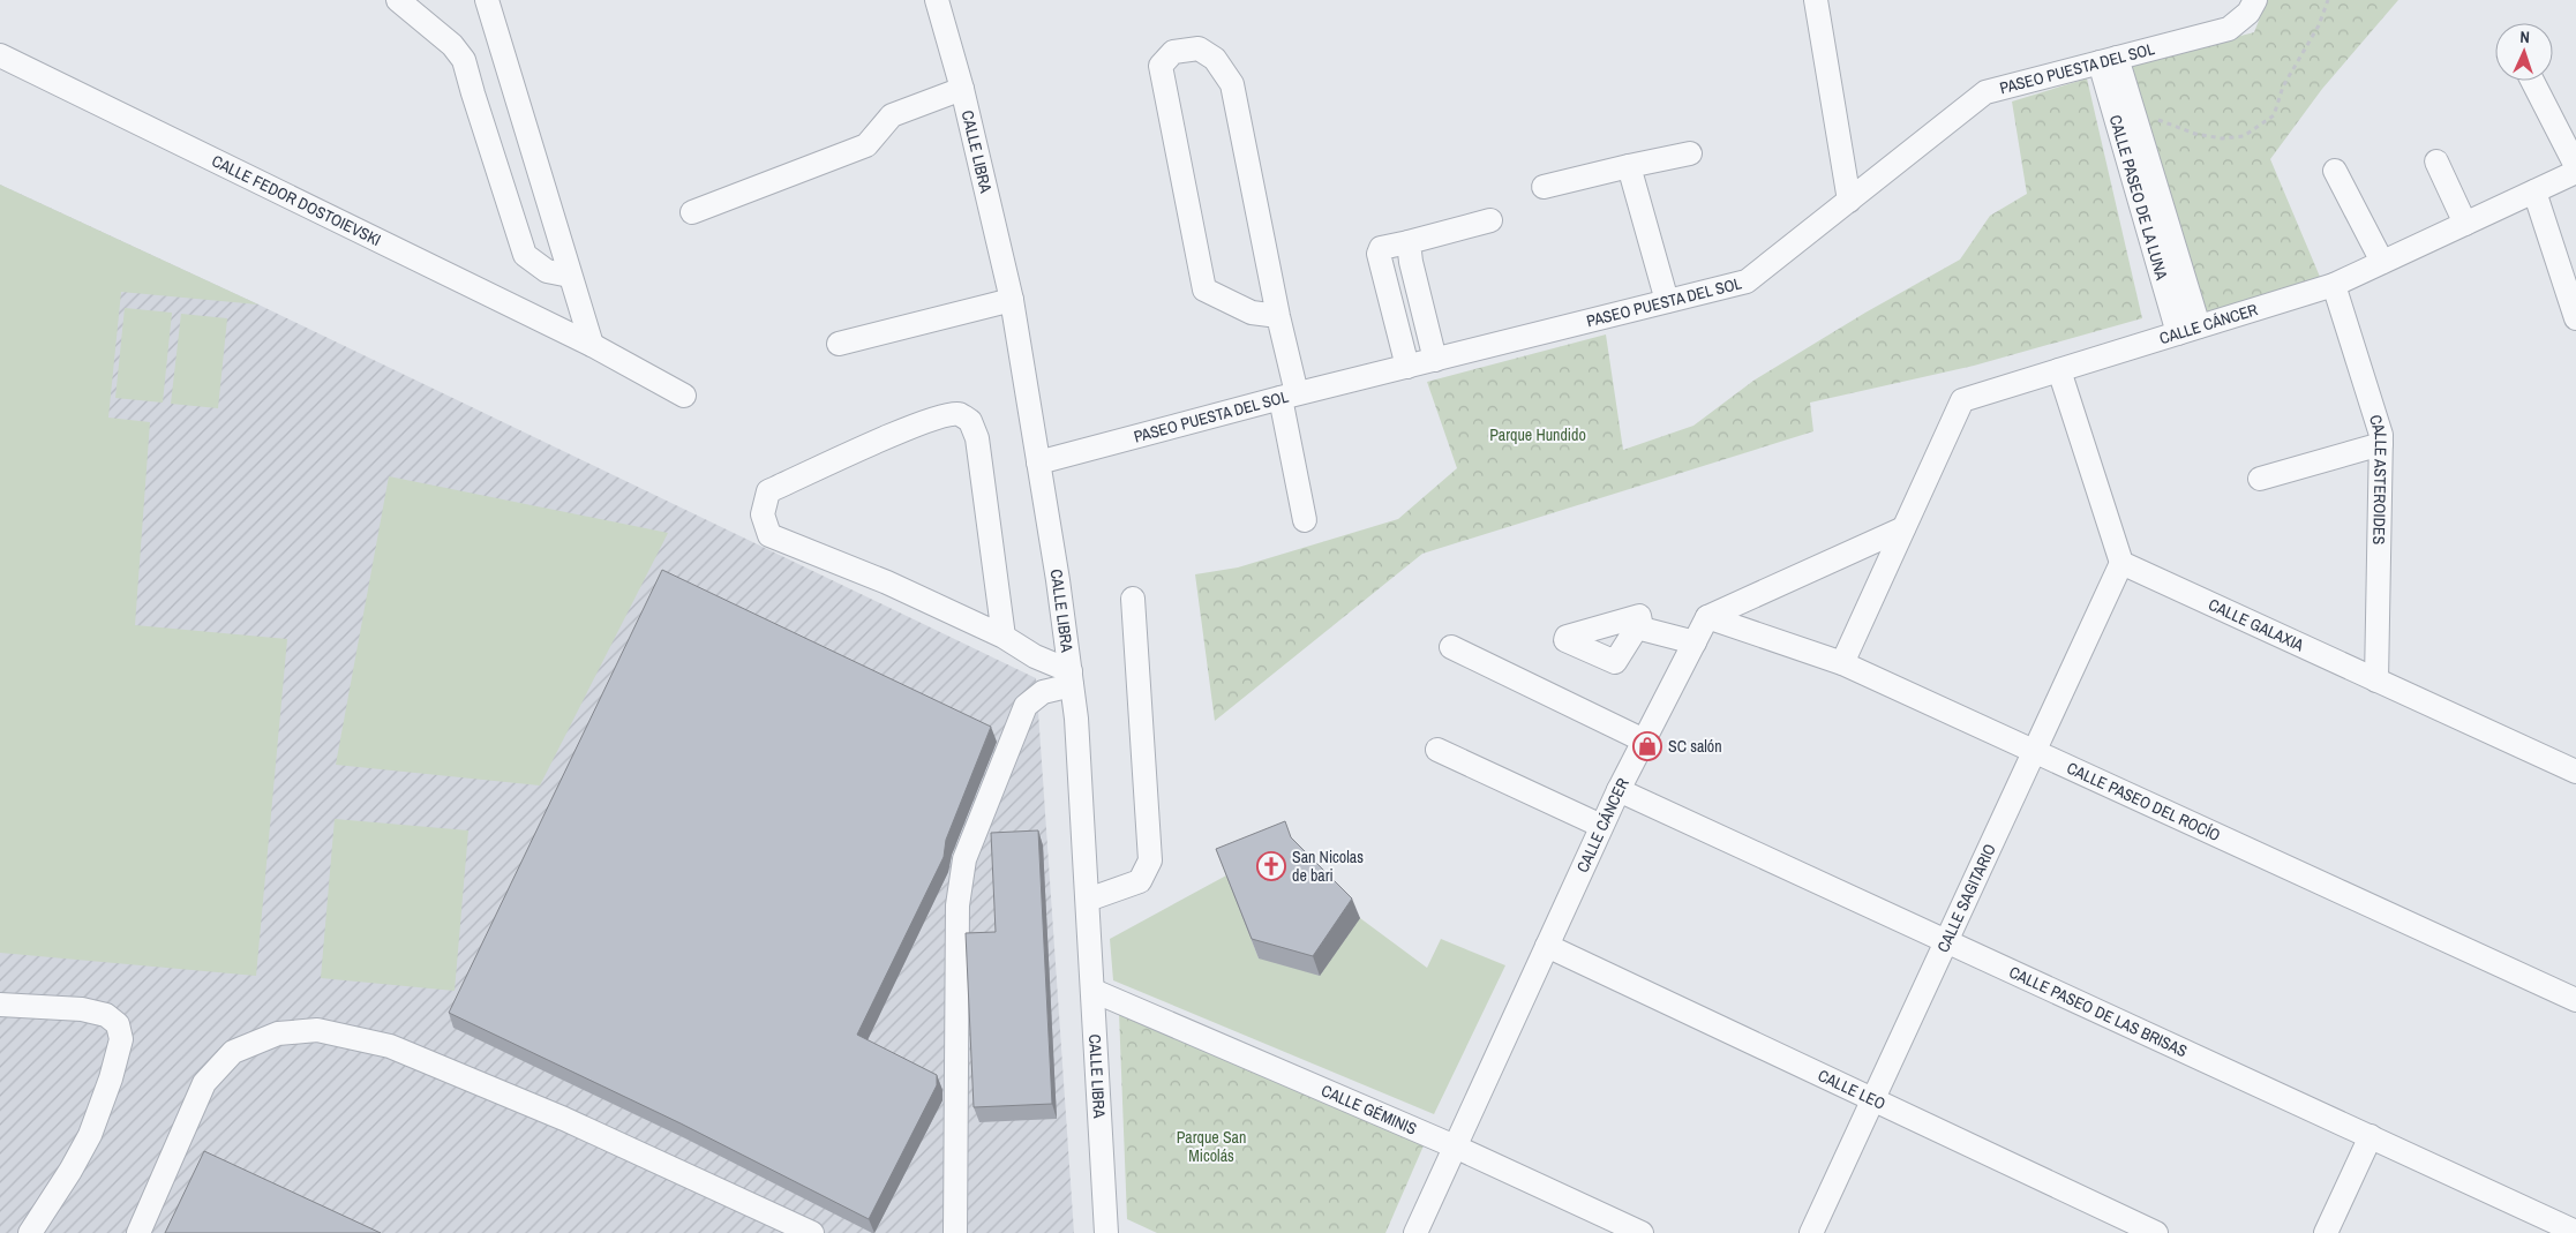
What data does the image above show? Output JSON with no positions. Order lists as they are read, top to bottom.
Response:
{
  "streets": {
    "street": [
      "PASEO PUESTA DEL SOL",
      "CALLE LIBRA",
      "CALLE PASEO DE LA LUNA",
      "CALLE FEDOR DOSTOIEVSKI",
      "CALLE CÁNCER",
      "CALLE ASTEROIDES",
      "CALLE GALAXIA",
      "CALLE PASEO DEL ROCÍO",
      "CALLE SAGITARIO",
      "CALLE PASEO DE LAS BRISAS",
      "CALLE LEO",
      "CALLE GÉMINIS"
    ]
  },
  "crossings": [
    ["PASEO PUESTA DEL SOL", "CALLE LIBRA"],
    ["PASEO PUESTA DEL SOL", "CALLE PASEO DE LA LUNA"],
    ["CALLE LIBRA", "CALLE GÉMINIS"],
    ["CALLE PASEO DE LA LUNA", "CALLE CÁNCER"],
    ["CALLE CÁNCER", "CALLE ASTEROIDES"],
    ["CALLE CÁNCER", "CALLE PASEO DEL ROCÍO"],
    ["CALLE CÁNCER", "CALLE PASEO DE LAS BRISAS"],
    ["CALLE CÁNCER", "CALLE LEO"],
    ["CALLE CÁNCER", "CALLE GÉMINIS"],
    ["CALLE ASTEROIDES", "CALLE GALAXIA"],
    ["CALLE GALAXIA", "CALLE SAGITARIO"],
    ["CALLE PASEO DEL ROCÍO", "CALLE SAGITARIO"],
    ["CALLE SAGITARIO", "CALLE PASEO DE LAS BRISAS"],
    ["CALLE SAGITARIO", "CALLE LEO"]
  ],
  "parks": ["Parque Hundido", "Parque San Micolás"],
  "places": {
    "shop": ["SC salón"],
    "church": ["San Nicolas de bari"]
  },
  "north": "top"
}
